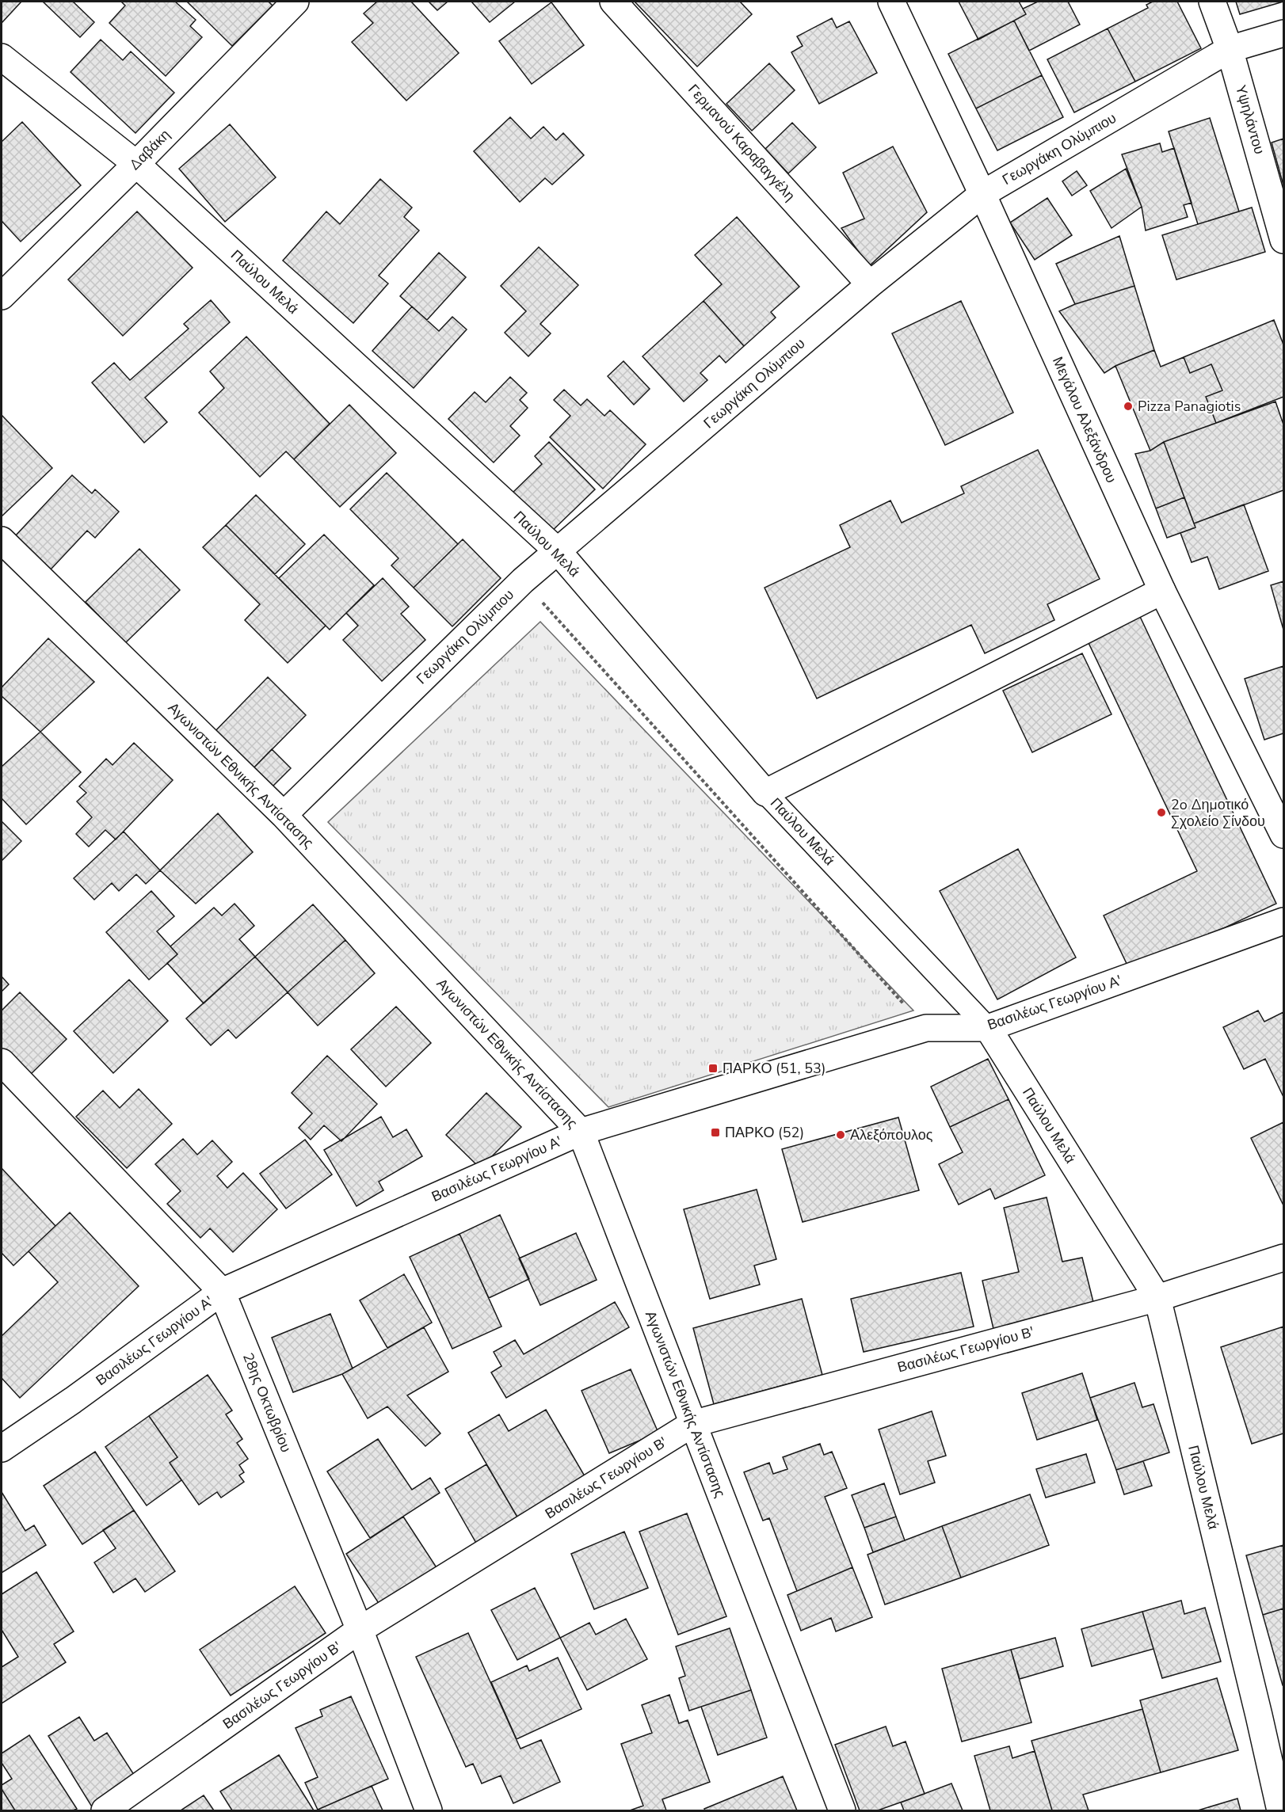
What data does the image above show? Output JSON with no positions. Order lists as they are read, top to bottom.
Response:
{
  "streets": {
    "street": [
      "Υψηλάντου",
      "Γερμανού Καραβαγγέλη",
      "Γεωργάκη Ολύμπιου",
      "Δαβάκη",
      "Παύλου Μελά",
      "Μεγάλου Αλεξάνδρου",
      "Αγωνιστών Εθνικής Αντίστασης",
      "Βασιλέως Γεωργίου Α'",
      "Βασιλέως Γεωργίου Β'",
      "28ης Οκτωβρίου"
    ]
  },
  "crossings": [
    ["Υψηλάντου", "Γεωργάκη Ολύμπιου"],
    ["Γερμανού Καραβαγγέλη", "Γεωργάκη Ολύμπιου"],
    ["Γεωργάκη Ολύμπιου", "Παύλου Μελά"],
    ["Γεωργάκη Ολύμπιου", "Μεγάλου Αλεξάνδρου"],
    ["Γεωργάκη Ολύμπιου", "Αγωνιστών Εθνικής Αντίστασης"],
    ["Δαβάκη", "Παύλου Μελά"],
    ["Παύλου Μελά", "Βασιλέως Γεωργίου Α'"],
    ["Παύλου Μελά", "Βασιλέως Γεωργίου Β'"],
    ["Αγωνιστών Εθνικής Αντίστασης", "Βασιλέως Γεωργίου Α'"],
    ["Αγωνιστών Εθνικής Αντίστασης", "Βασιλέως Γεωργίου Β'"],
    ["Βασιλέως Γεωργίου Α'", "28ης Οκτωβρίου"],
    ["Βασιλέως Γεωργίου Β'", "28ης Οκτωβρίου"]
  ],
  "places": {
    "other": ["Pizza Panagiotis", "2o Δημοτικό Σχολείο Σίνδου", "Αλεξόπουλος"],
    "transit": ["ΠΑΡΚΟ (51, 53)", "ΠΑΡΚΟ (52)"]
  }
}
